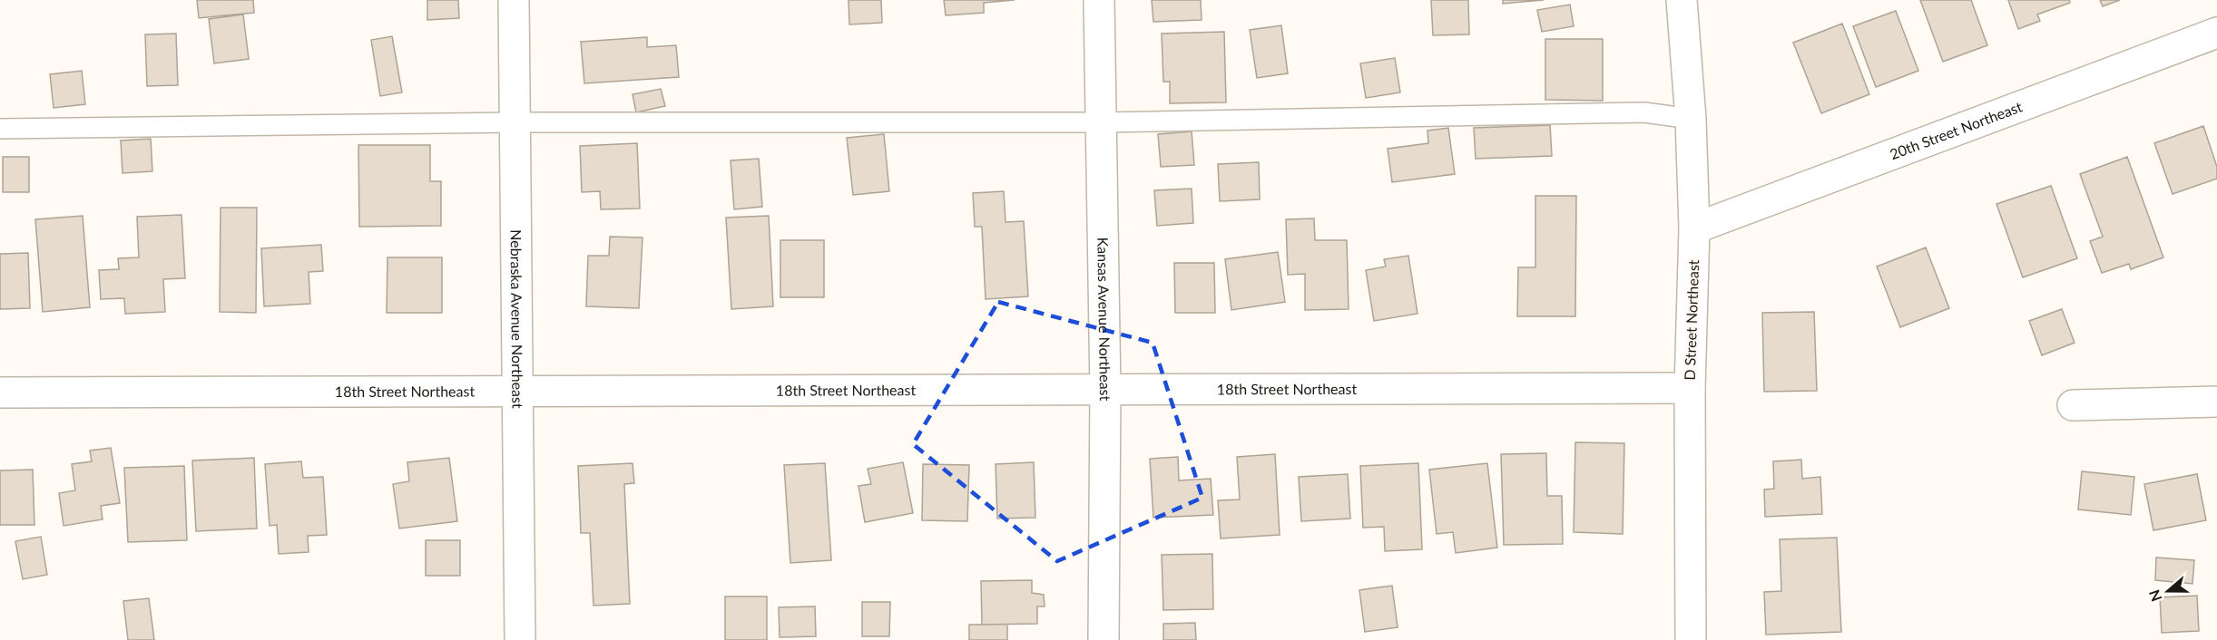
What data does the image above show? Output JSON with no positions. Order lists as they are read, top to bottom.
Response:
{
  "streets": {
    "street": [
      "20th Street Northeast",
      "Nebraska Avenue Northeast",
      "Kansas Avenue Northeast",
      "D Street Northeast",
      "18th Street Northeast"
    ]
  },
  "crossings": [
    ["20th Street Northeast", "D Street Northeast"],
    ["Nebraska Avenue Northeast", "18th Street Northeast"],
    ["Kansas Avenue Northeast", "18th Street Northeast"],
    ["D Street Northeast", "18th Street Northeast"]
  ],
  "north": "left"
}
